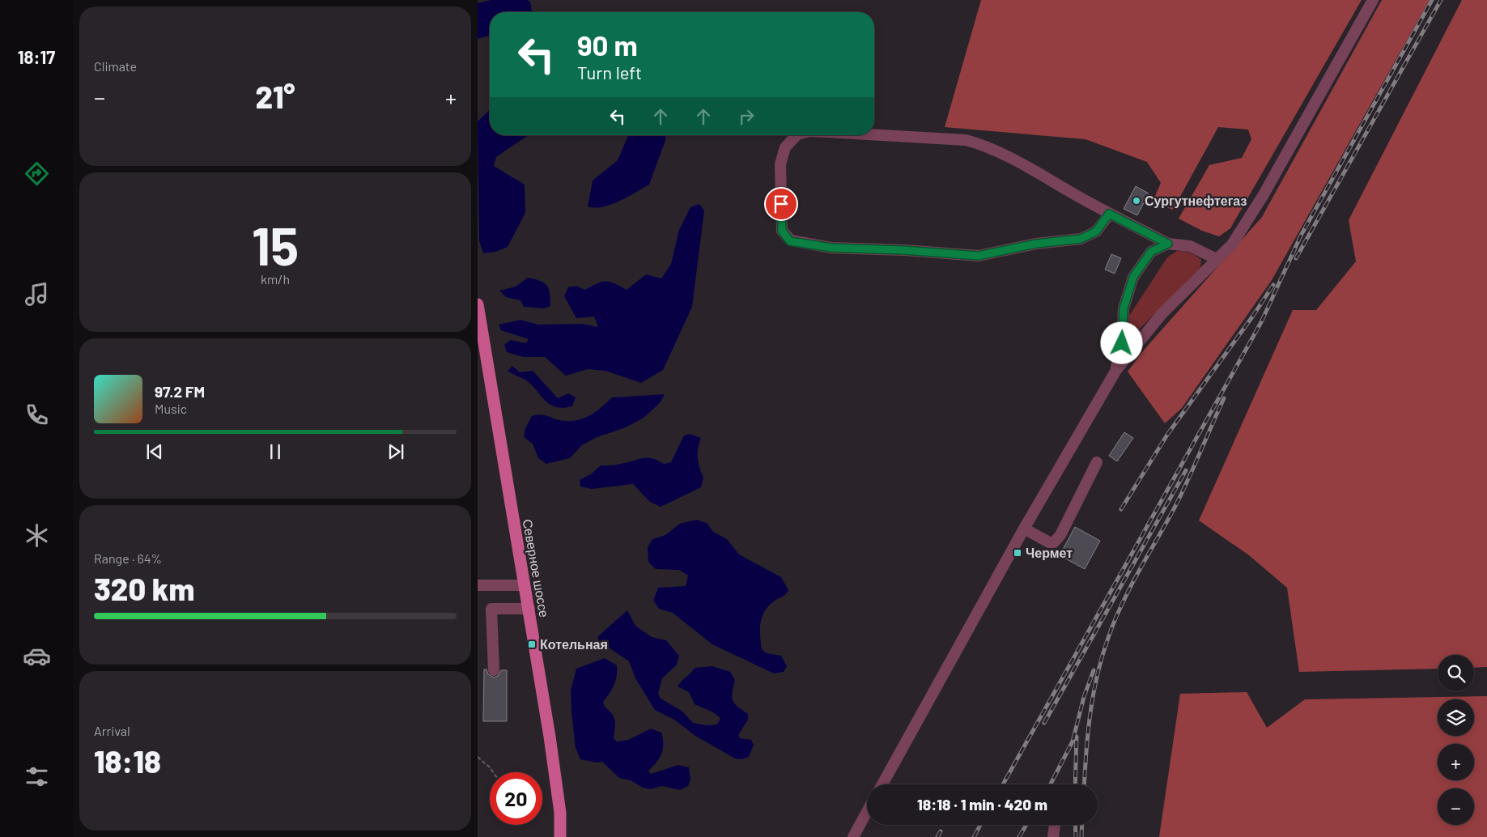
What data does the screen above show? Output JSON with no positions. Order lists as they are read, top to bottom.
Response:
{
  "streets": {
    "main road": ["Северное шоссе"]
  },
  "places": {
    "other": ["Сургутнефтегаз"],
    "transit": ["Чермет", "Котельная"]
  },
  "page": {
    "tabs": "18:17",
    "tile": [
      "Climate",
      ["15", "km/h"],
      ["Range · 64%", "320 km"],
      ["Arrival", "18:18"]
    ],
    "turn": ["90 m", "Turn left"],
    "heat": ["−", "21°", "+"],
    "song": ["97.2 FM", "Music"],
    "map_buttons": ["+", "−"],
    "limit": "20",
    "trip": "18:18 · 1 min · 420 m"
  }
}
